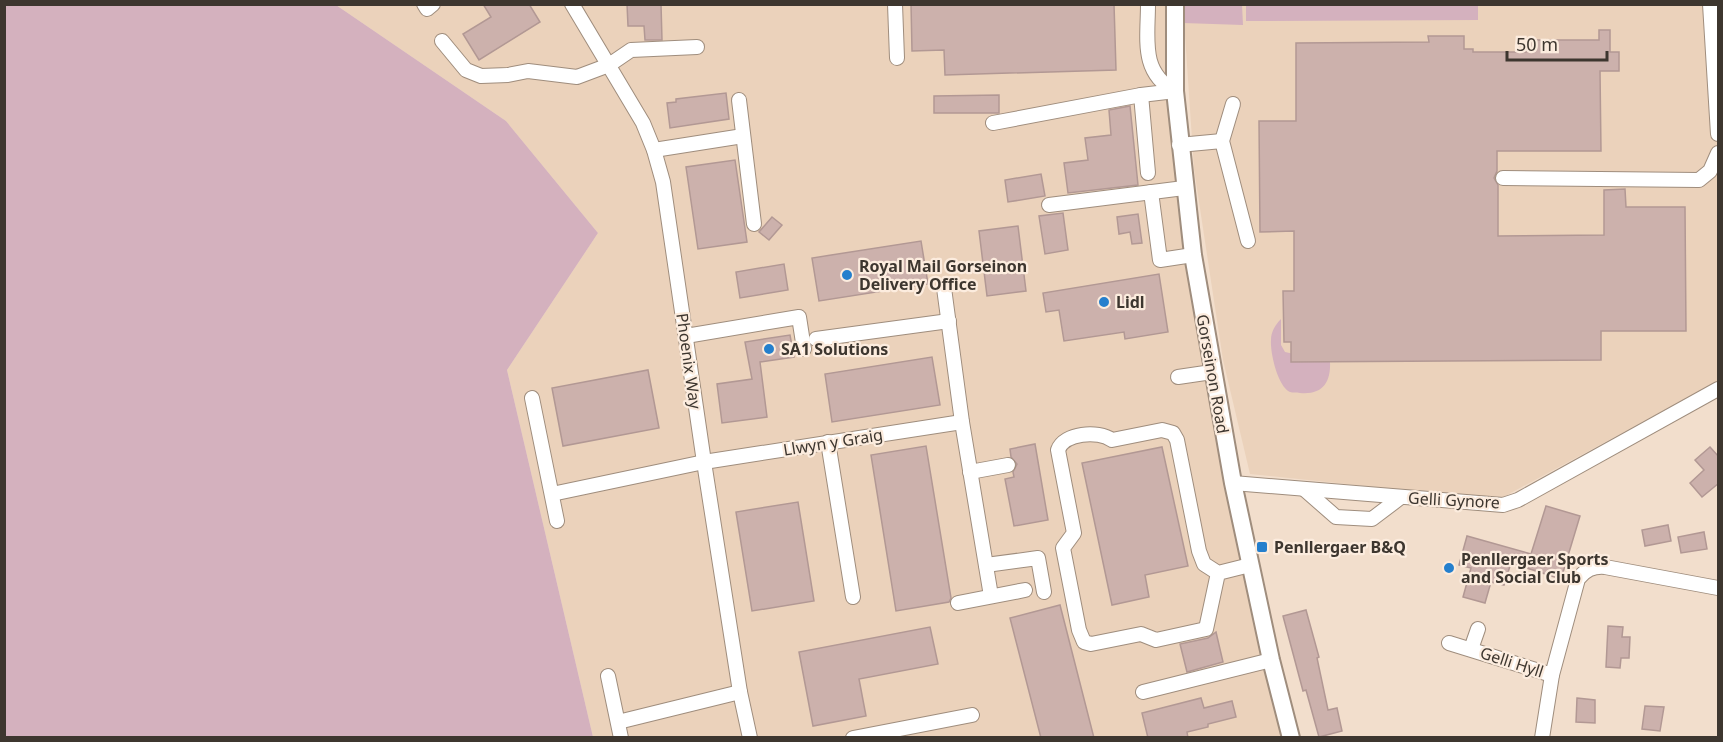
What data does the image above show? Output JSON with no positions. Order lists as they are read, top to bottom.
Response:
{
  "streets": {
    "main road": ["Gorseinon Road"],
    "street": [
      "Phoenix Way",
      "Llwyn y Graig",
      "Gelli Gynore",
      "Gelli Hyll"
    ]
  },
  "crossings": [
    ["Phoenix Way", "Llwyn y Graig"],
    ["Gorseinon Road", "Gelli Gynore"]
  ],
  "places": {
    "other": [
      "Royal Mail Gorseinon Delivery Office",
      "Lidl",
      "SA1 Solutions",
      "Penllergaer Sports and Social Club"
    ],
    "transit": ["Penllergaer B&Q"]
  },
  "scale_bar": "50 m"
}
